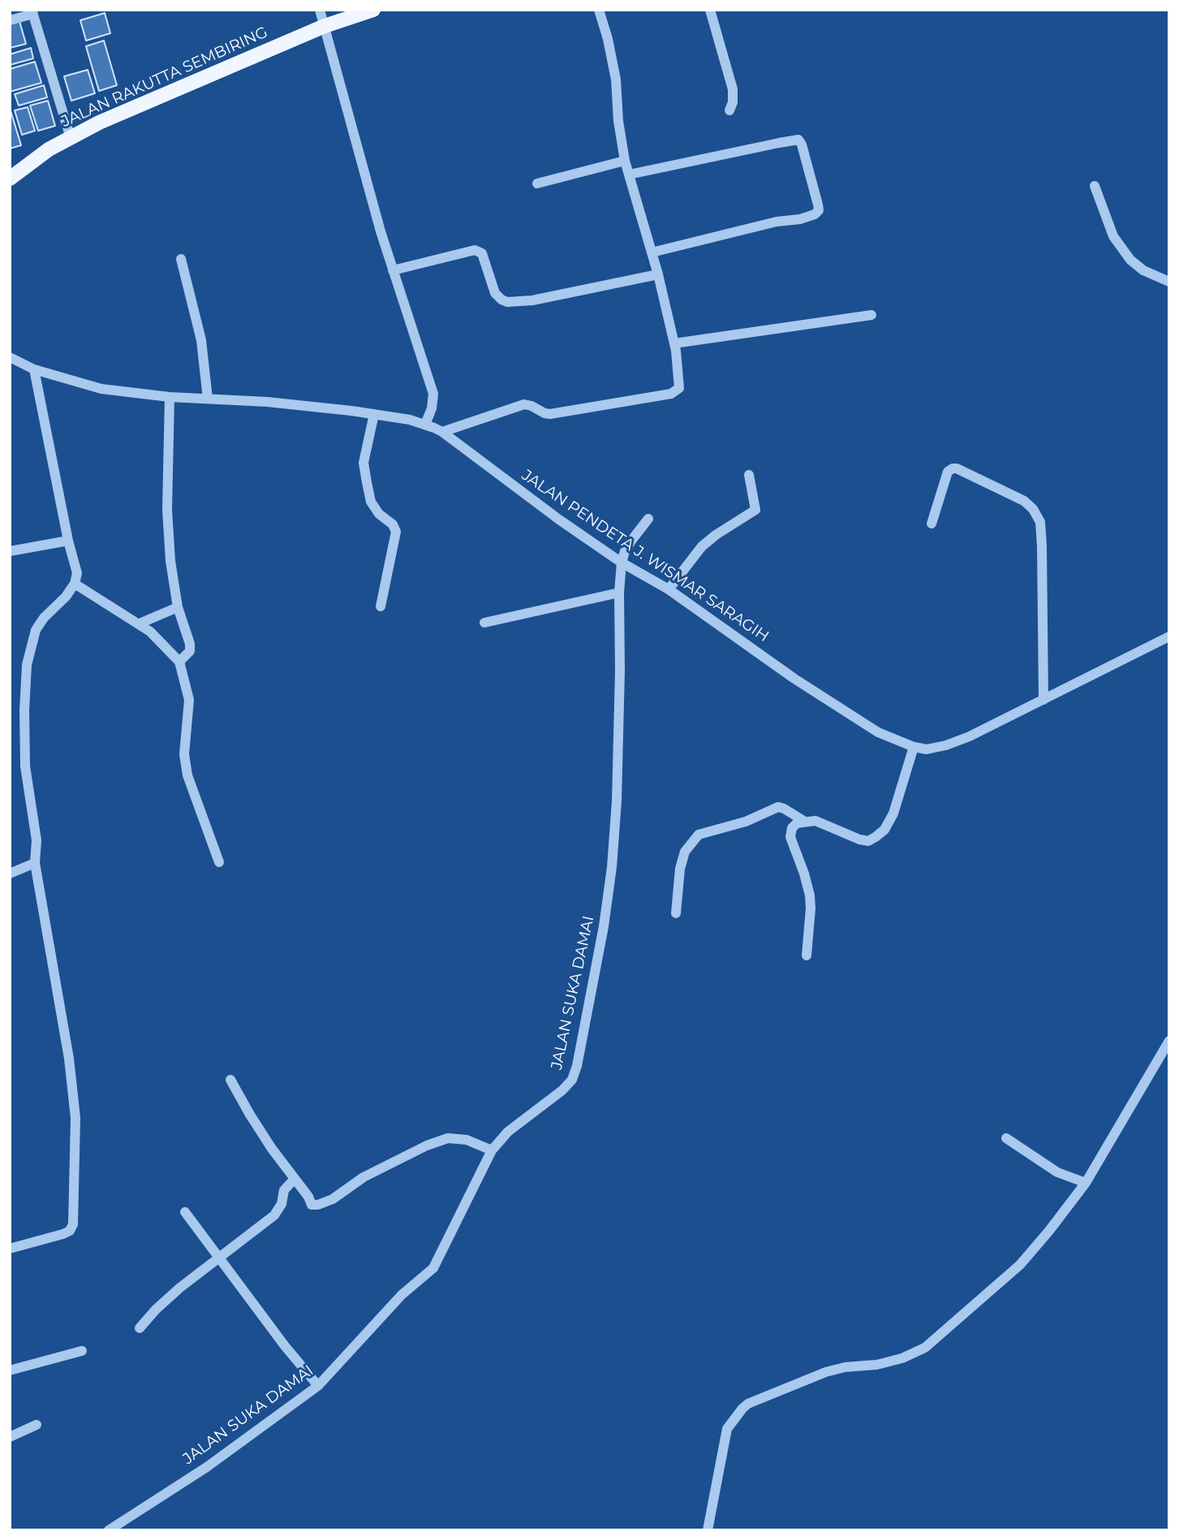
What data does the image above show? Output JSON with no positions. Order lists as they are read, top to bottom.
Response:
{
  "streets": {
    "main road": ["JALAN RAKUTTA SEMBIRING"],
    "street": ["JALAN PENDETA J. WISMAR SARAGIH", "JALAN SUKA DAMAI"]
  },
  "crossings": [
    ["JALAN PENDETA J. WISMAR SARAGIH", "JALAN SUKA DAMAI"]
  ]
}
